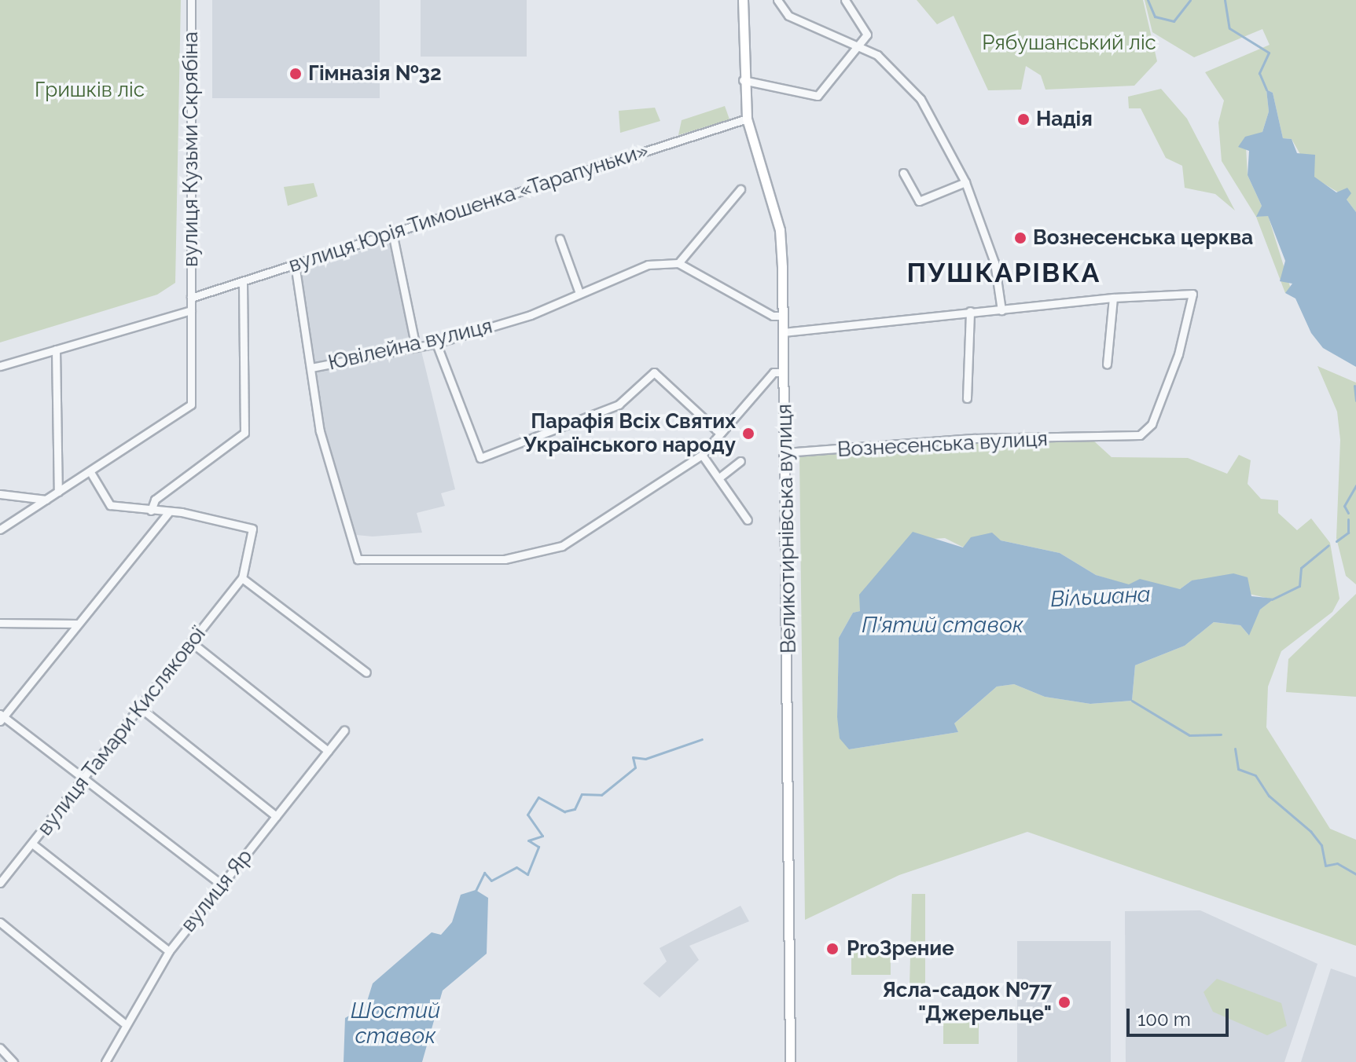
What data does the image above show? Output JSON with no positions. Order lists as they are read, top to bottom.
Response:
{
  "streets": {
    "main road": ["Великотирнівська вулиця"],
    "street": [
      "вулиця Кузьми Скрябіна",
      "вулиця Юрія Тимошенка «Тарапуньки»",
      "Ювілейна вулиця",
      "Вознесенська вулиця",
      "вулиця Тамари Кислякової",
      "вулиця Яр"
    ]
  },
  "crossings": [
    ["вулиця Кузьми Скрябіна", "вулиця Юрія Тимошенка «Тарапуньки»"],
    ["вулиця Юрія Тимошенка «Тарапуньки»", "Ювілейна вулиця"],
    ["вулиця Юрія Тимошенка «Тарапуньки»", "Великотирнівська вулиця"],
    ["Вознесенська вулиця", "Великотирнівська вулиця"]
  ],
  "districts": ["ПУШКАРІВКА"],
  "water": ["Вільшана", "П'ятий ставок", "Шостий ставок"],
  "parks": ["Рябушанський ліс", "Гришків ліс"],
  "places": [
    "Гімназія №32",
    "Надія",
    "Вознесенська церква",
    "Парафія Всіх Святих Українського народу",
    "ProЗрение",
    "Ясла-садок №77 \"Джерельце\""
  ],
  "scale_bar": "100 m"
}
